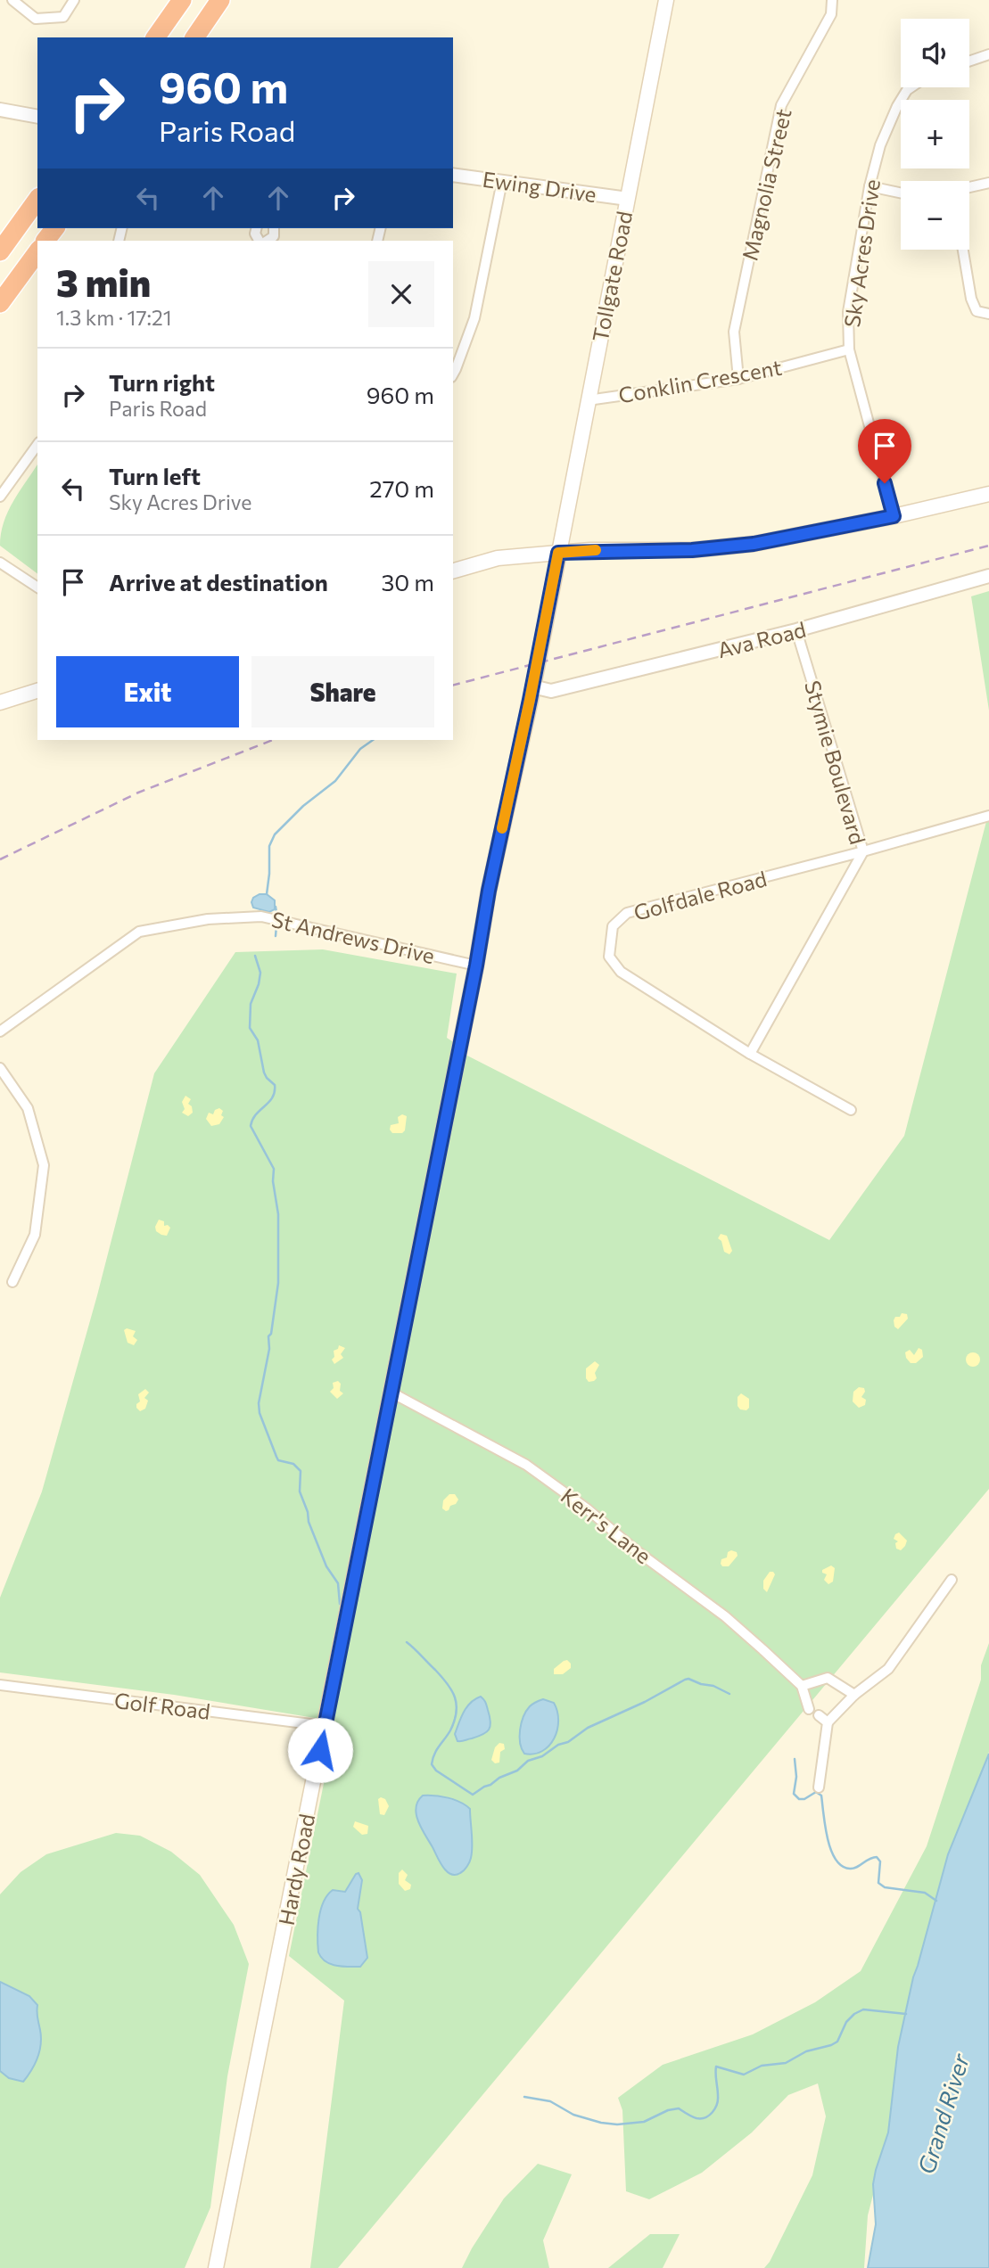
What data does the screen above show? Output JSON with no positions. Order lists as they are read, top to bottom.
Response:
{
  "streets": {
    "main road": ["Tollgate Road", "Hardy Road"],
    "street": [
      "Magnolia Street",
      "Ewing Drive",
      "Sky Acres Drive",
      "Conklin Crescent",
      "Ava Road",
      "Stymie Boulevard",
      "Golfdale Road",
      "St Andrews Drive",
      "Kerr's Lane",
      "Golf Road"
    ]
  },
  "crossings": [
    ["Magnolia Street", "Conklin Crescent"],
    ["Ewing Drive", "Tollgate Road"],
    ["Sky Acres Drive", "Conklin Crescent"],
    ["Tollgate Road", "Conklin Crescent"],
    ["Tollgate Road", "Hardy Road"],
    ["Ava Road", "Stymie Boulevard"],
    ["Ava Road", "Hardy Road"],
    ["Stymie Boulevard", "Golfdale Road"],
    ["St Andrews Drive", "Hardy Road"],
    ["Kerr's Lane", "Hardy Road"],
    ["Golf Road", "Hardy Road"]
  ],
  "water": ["Grand River"],
  "page": {
    "map_buttons": ["+", "−"],
    "turn": ["960 m", "Paris Road"],
    "heading": ["3 min", "1.3 km · 17:21"],
    "list": [
      {
        "name": "Turn right",
        "note": "Paris Road",
        "value": "960 m"
      },
      {
        "name": "Turn left",
        "note": "Sky Acres Drive",
        "value": "270 m"
      },
      {
        "name": "Arrive at destination",
        "value": "30 m"
      }
    ],
    "buttons": ["Exit", "Share"]
  }
}
